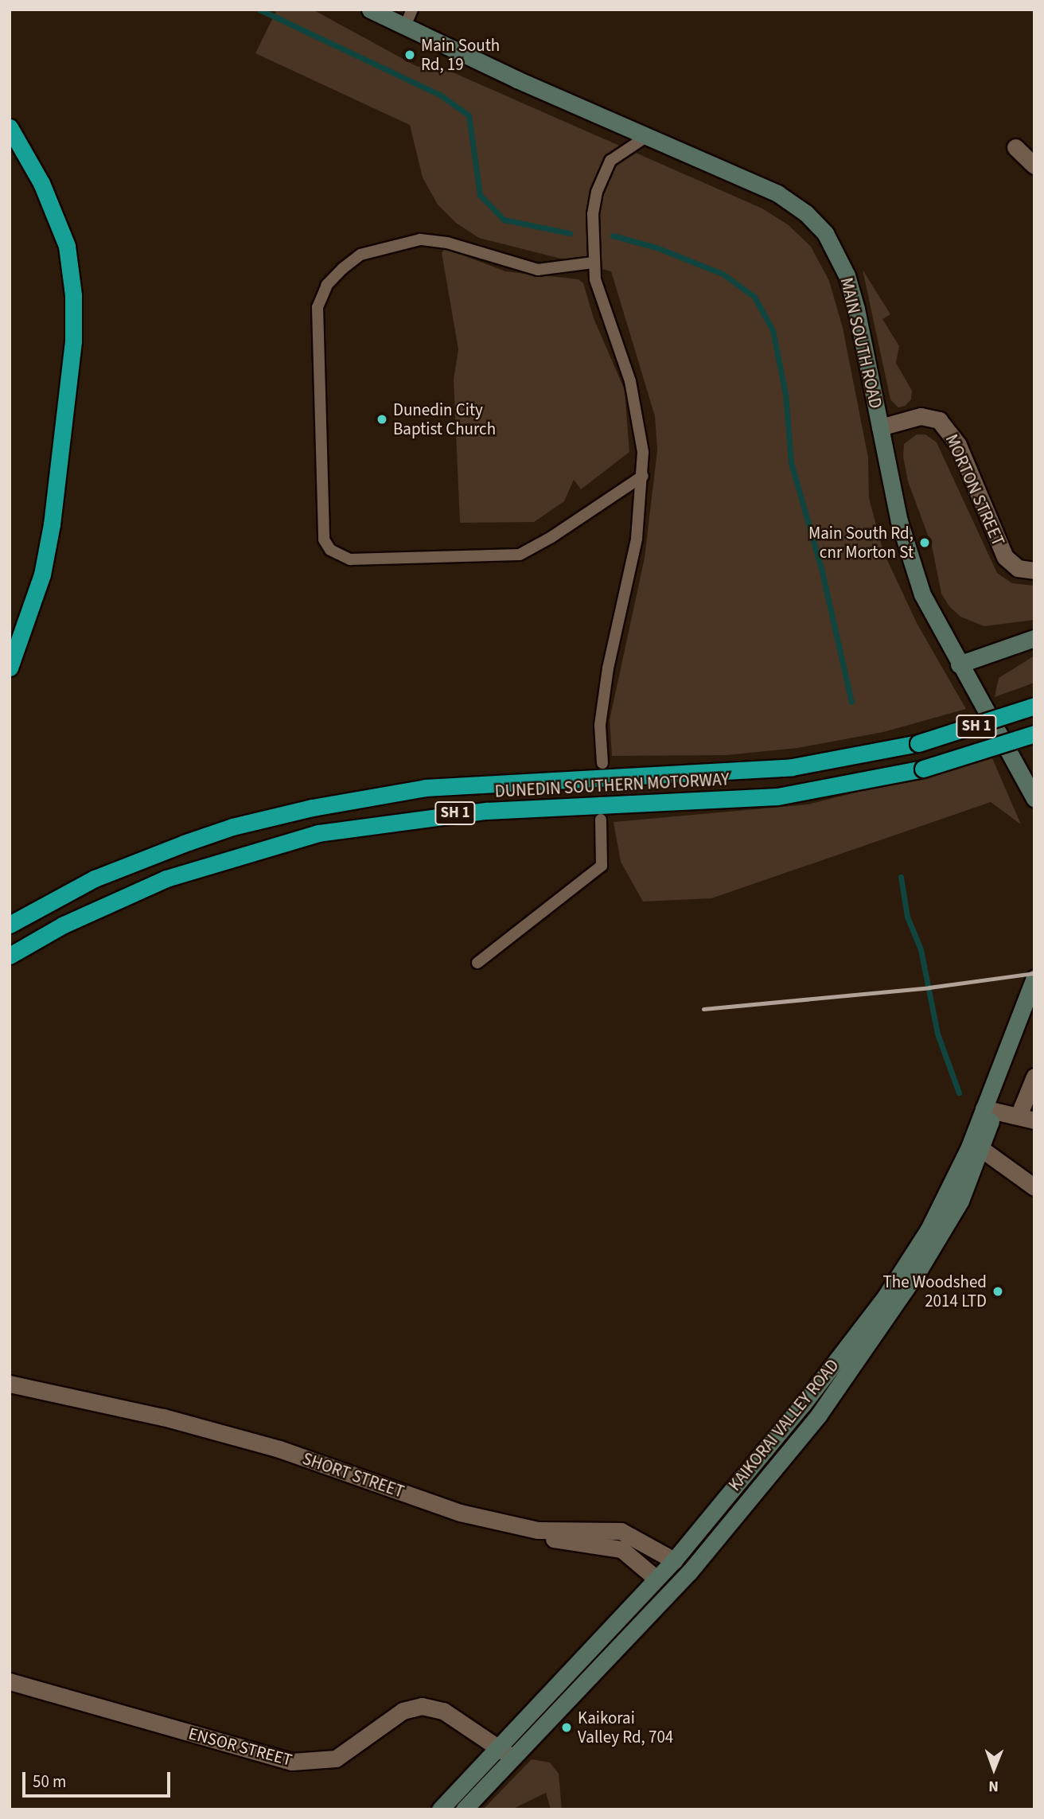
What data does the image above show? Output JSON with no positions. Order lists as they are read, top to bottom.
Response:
{
  "streets": {
    "highway": ["SH 1", "DUNEDIN SOUTHERN MOTORWAY"],
    "main road": ["MAIN SOUTH ROAD", "KAIKORAI VALLEY ROAD", "SHORT STREET"],
    "street": ["MORTON STREET", "ENSOR STREET"]
  },
  "crossings": [
    ["MAIN SOUTH ROAD", "MORTON STREET"],
    ["KAIKORAI VALLEY ROAD", "SHORT STREET"],
    ["KAIKORAI VALLEY ROAD", "ENSOR STREET"]
  ],
  "places": [
    "Main South Rd, 19",
    "Dunedin City Baptist Church",
    "Main South Rd, cnr Morton St",
    "The Woodshed 2014 LTD",
    "Kaikorai Valley Rd, 704"
  ],
  "scale_bar": "50 m",
  "north": "bottom"
}
